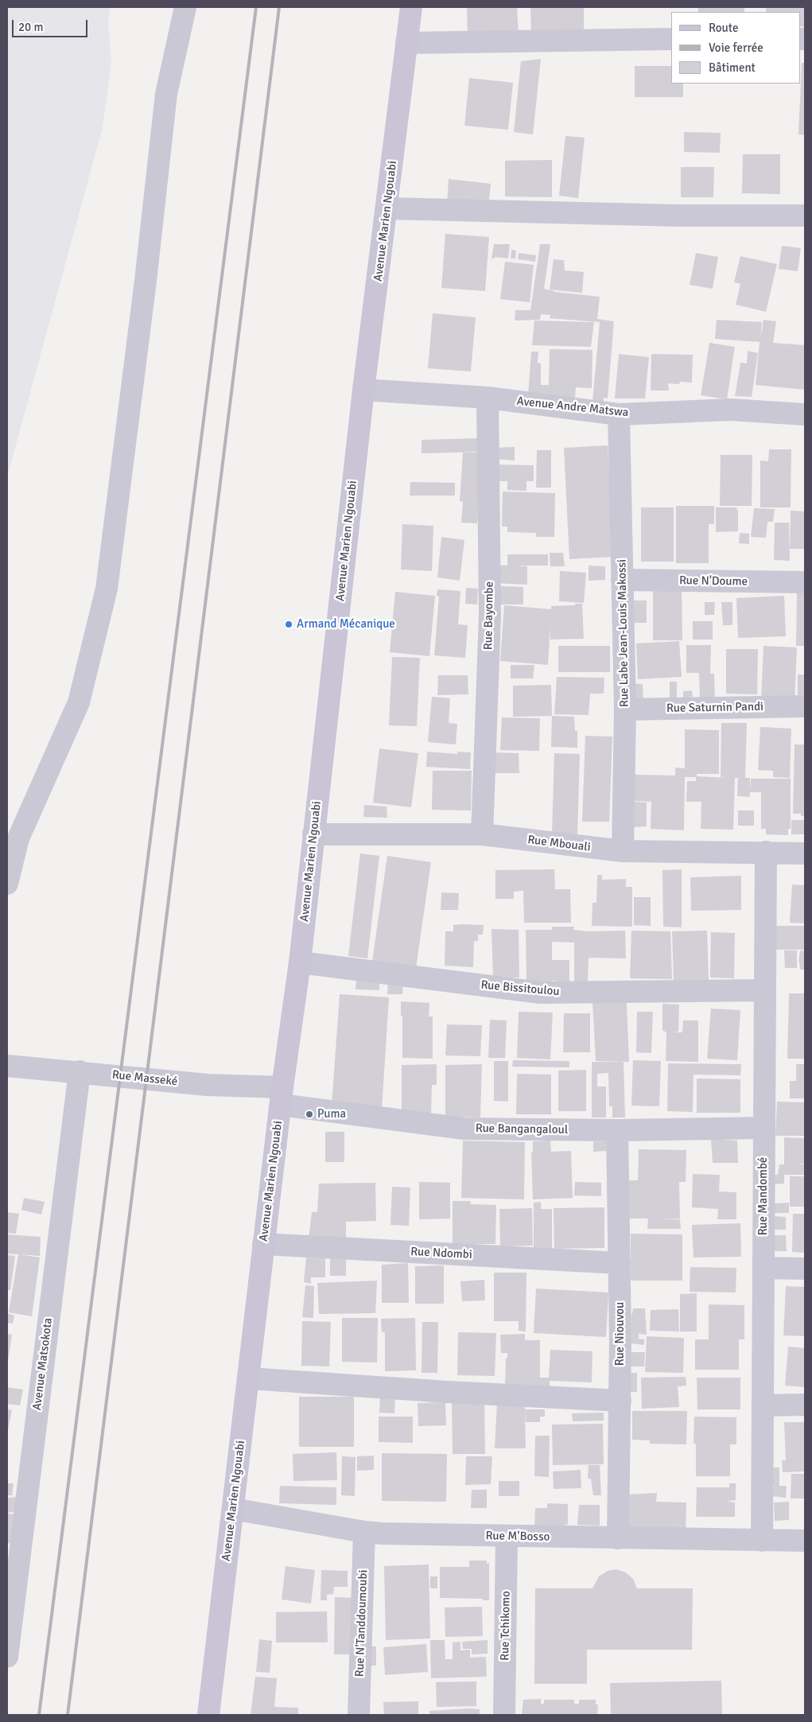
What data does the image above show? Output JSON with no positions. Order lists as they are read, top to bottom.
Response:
{
  "streets": {
    "street": [
      "Avenue Marien Ngouabi",
      "Avenue Andre Matswa",
      "Rue N'Doume",
      "Rue Bayombe",
      "Rue Labe Jean-Louis Makossi",
      "Rue Saturnin Pandi",
      "Rue Mbouali",
      "Rue Bissitoulou",
      "Rue Masseké",
      "Rue Bangangaloul",
      "Rue Mandombé",
      "Rue Ndombi",
      "Rue Niouvou",
      "Avenue Matsokota",
      "Rue M'Bosso",
      "Rue N'Tanddoumoubi",
      "Rue Tchikomo"
    ]
  },
  "crossings": [
    ["Avenue Marien Ngouabi", "Avenue Andre Matswa"],
    ["Avenue Marien Ngouabi", "Rue Mbouali"],
    ["Avenue Marien Ngouabi", "Rue Bissitoulou"],
    ["Avenue Marien Ngouabi", "Rue Masseké"],
    ["Avenue Marien Ngouabi", "Rue Bangangaloul"],
    ["Avenue Marien Ngouabi", "Rue Ndombi"],
    ["Avenue Marien Ngouabi", "Rue M'Bosso"],
    ["Avenue Andre Matswa", "Rue Bayombe"],
    ["Avenue Andre Matswa", "Rue Labe Jean-Louis Makossi"],
    ["Rue N'Doume", "Rue Labe Jean-Louis Makossi"],
    ["Rue Bayombe", "Rue Mbouali"],
    ["Rue Labe Jean-Louis Makossi", "Rue Saturnin Pandi"],
    ["Rue Labe Jean-Louis Makossi", "Rue Mbouali"],
    ["Rue Mbouali", "Rue Mandombé"],
    ["Rue Bissitoulou", "Rue Mandombé"],
    ["Rue Masseké", "Rue Bangangaloul"],
    ["Rue Masseké", "Avenue Matsokota"],
    ["Rue Bangangaloul", "Rue Mandombé"],
    ["Rue Bangangaloul", "Rue Niouvou"],
    ["Rue Mandombé", "Rue M'Bosso"],
    ["Rue Ndombi", "Rue Niouvou"],
    ["Rue Niouvou", "Rue M'Bosso"],
    ["Rue M'Bosso", "Rue N'Tanddoumoubi"],
    ["Rue M'Bosso", "Rue Tchikomo"]
  ],
  "places": ["Armand Mécanique", "Puma"],
  "legend": ["Route", "Voie ferrée", "Bâtiment"],
  "scale_bar": "20 m"
}
